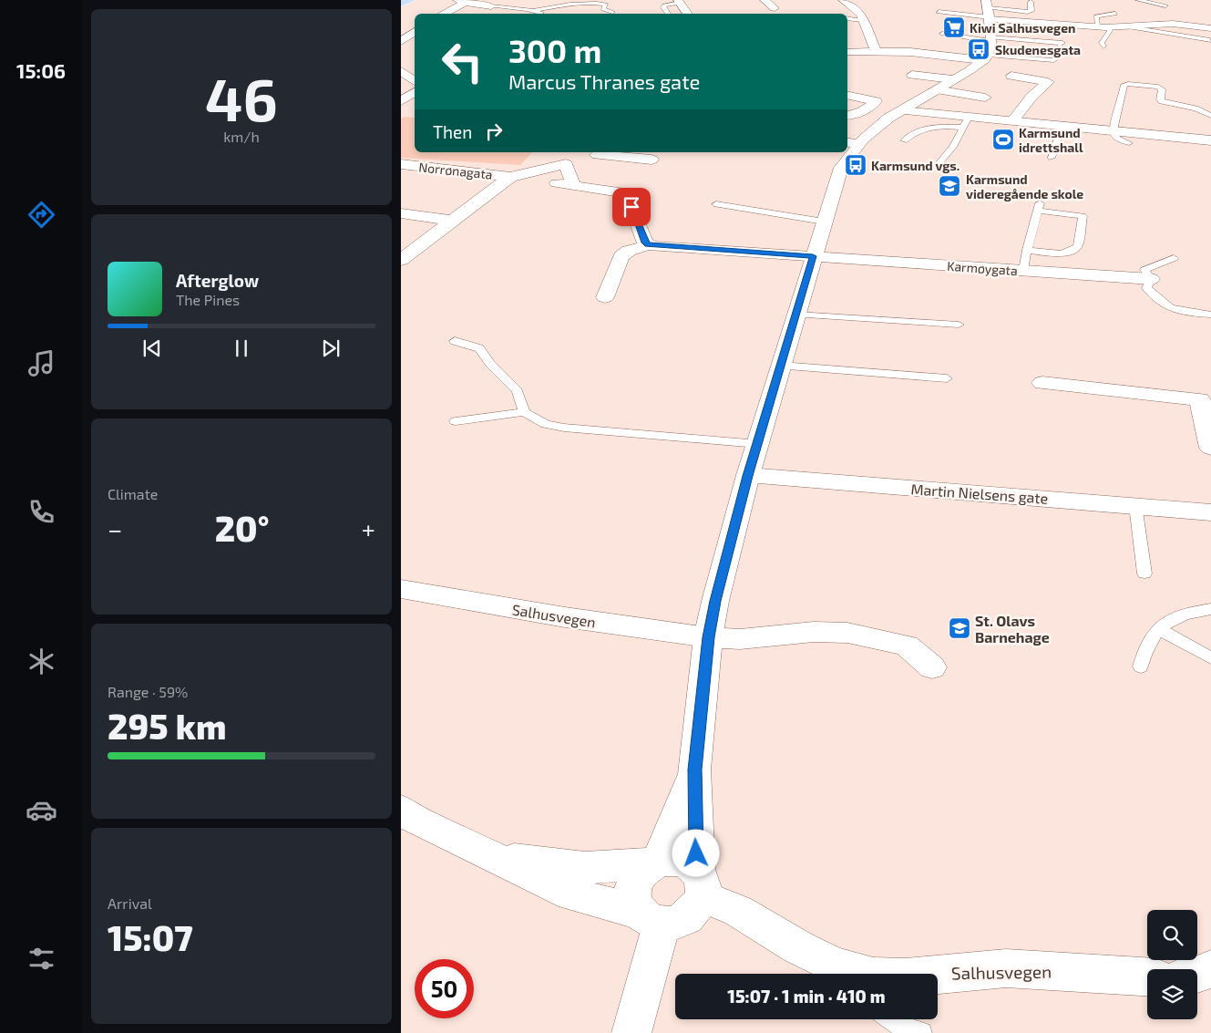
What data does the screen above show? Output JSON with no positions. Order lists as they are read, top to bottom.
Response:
{
  "streets": {
    "street": [
      "Norrønagata",
      "Karmøygata",
      "Martin Nielsens gate",
      "Salhusvegen"
    ]
  },
  "places": {
    "supermarket": ["Kiwi Salhusvegen"],
    "bus stop": ["Skudenesgata", "Karmsund vgs."],
    "sports": ["Karmsund idrettshall"],
    "school or university": ["Karmsund videregående skole", "St. Olavs Barnehage"]
  },
  "page": {
    "tabs": "15:06",
    "tile": [
      ["46", "km/h"],
      "Climate",
      ["Range · 59%", "295 km"],
      ["Arrival", "15:07"]
    ],
    "turn": ["300 m", "Marcus Thranes gate"],
    "then": "Then",
    "song": ["Afterglow", "The Pines"],
    "heat": ["−", "20°", "+"],
    "limit": "50",
    "trip": "15:07 · 1 min · 410 m"
  }
}
